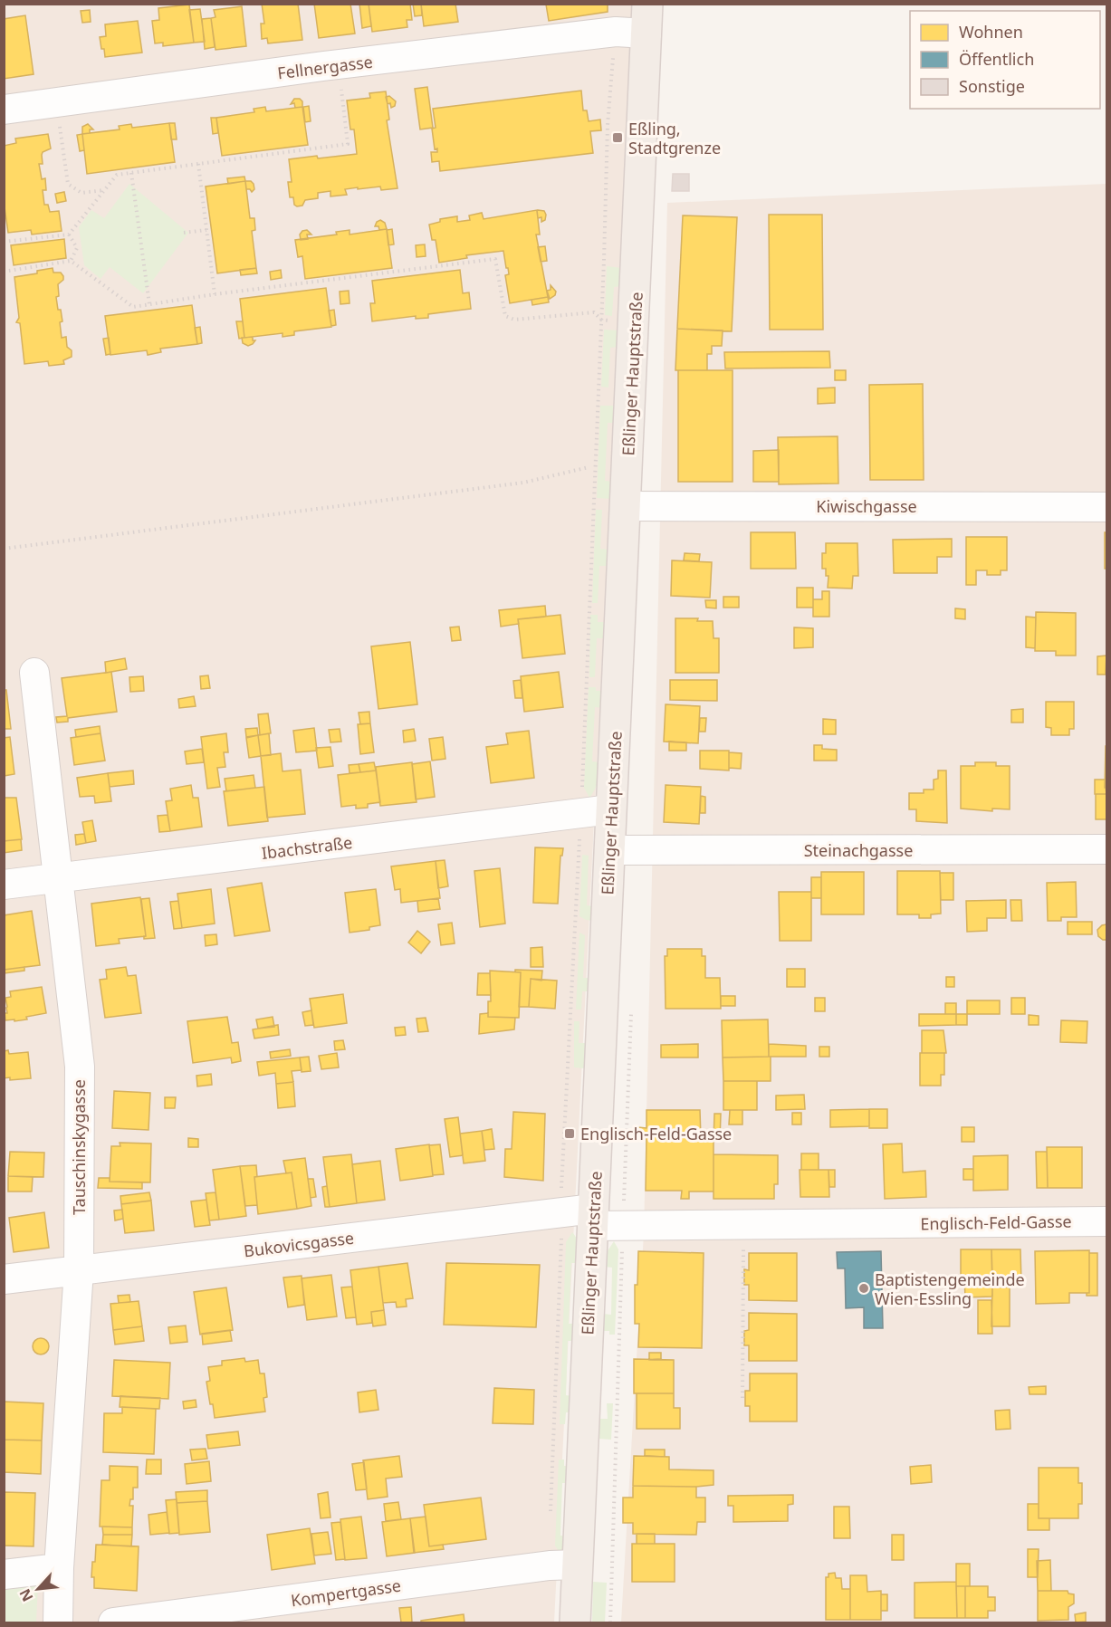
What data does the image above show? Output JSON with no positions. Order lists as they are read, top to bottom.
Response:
{
  "streets": {
    "main road": ["Eßlinger Hauptstraße"],
    "street": [
      "Fellnergasse",
      "Kiwischgasse",
      "Ibachstraße",
      "Steinachgasse",
      "Tauschinskygasse",
      "Englisch-Feld-Gasse",
      "Bukovicsgasse",
      "Kompertgasse"
    ]
  },
  "crossings": [
    ["Fellnergasse", "Eßlinger Hauptstraße"],
    ["Eßlinger Hauptstraße", "Kiwischgasse"],
    ["Eßlinger Hauptstraße", "Ibachstraße"],
    ["Eßlinger Hauptstraße", "Steinachgasse"],
    ["Eßlinger Hauptstraße", "Englisch-Feld-Gasse"],
    ["Eßlinger Hauptstraße", "Bukovicsgasse"],
    ["Eßlinger Hauptstraße", "Kompertgasse"],
    ["Ibachstraße", "Tauschinskygasse"],
    ["Tauschinskygasse", "Bukovicsgasse"],
    ["Englisch-Feld-Gasse", "Bukovicsgasse"]
  ],
  "places": {
    "transit": ["Eßling, Stadtgrenze", "Englisch-Feld-Gasse"],
    "other": ["Baptistengemeinde Wien-Essling"]
  },
  "legend": ["Wohnen", "Öffentlich", "Sonstige"],
  "north": "bottom left"
}
